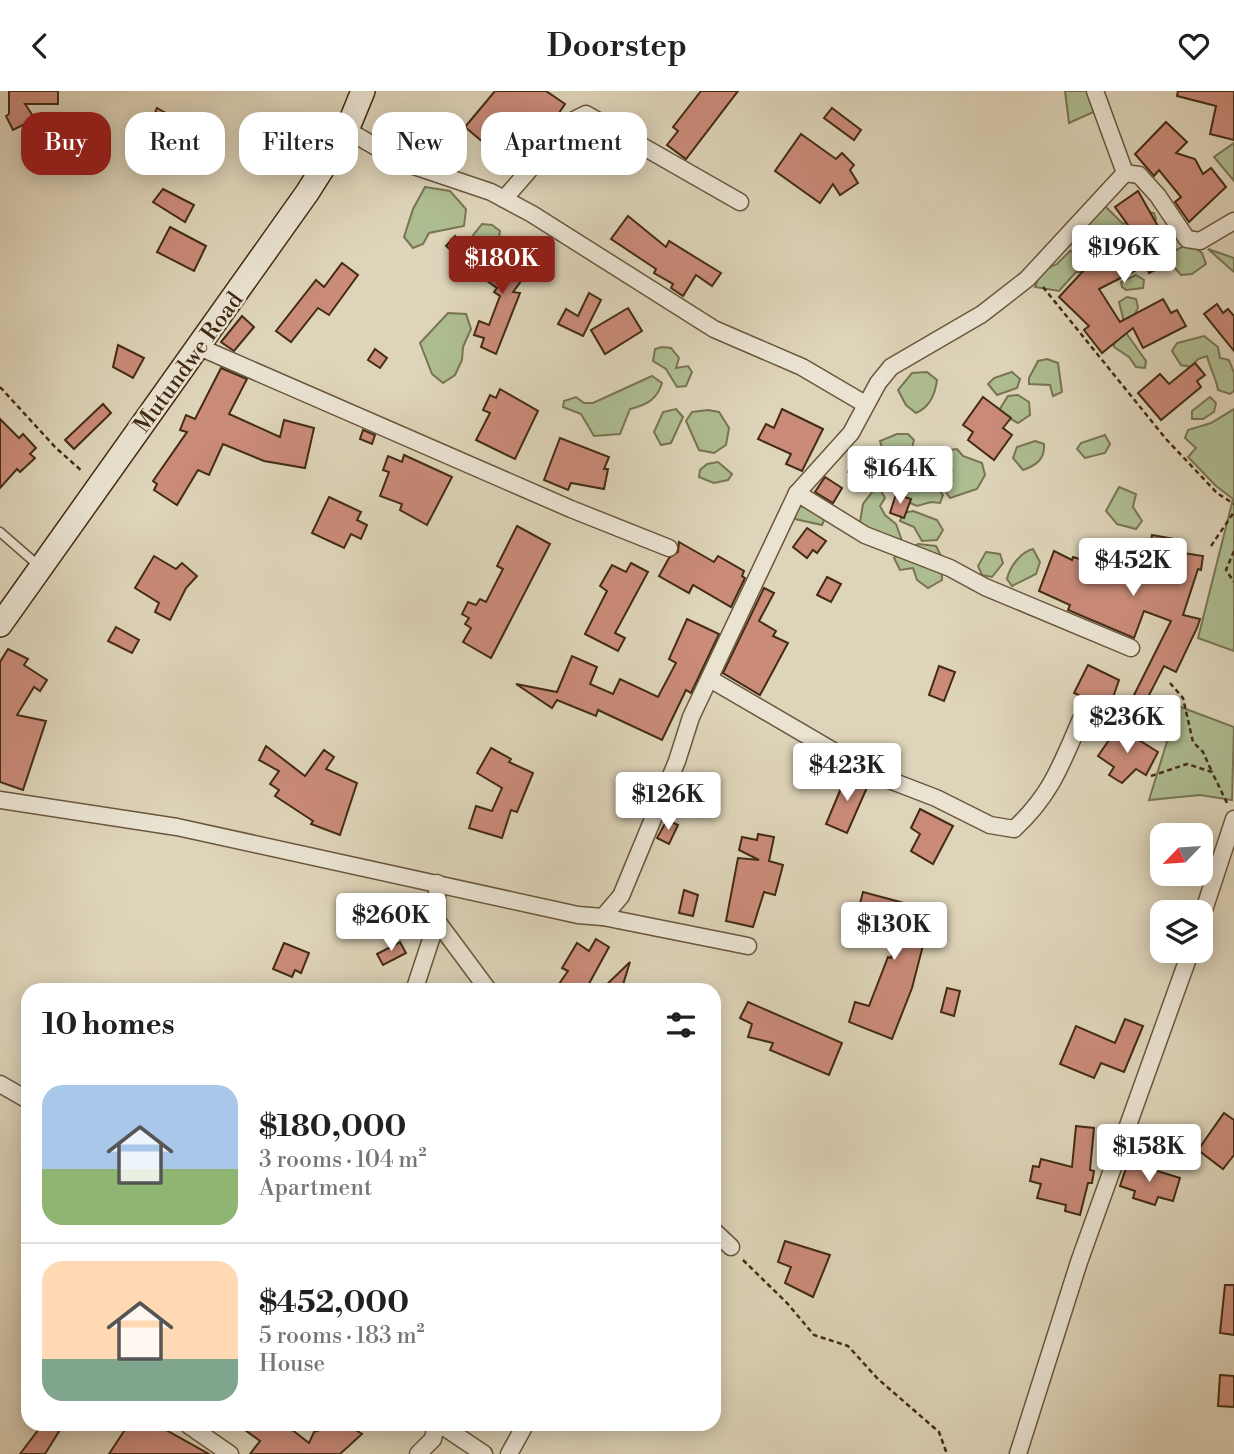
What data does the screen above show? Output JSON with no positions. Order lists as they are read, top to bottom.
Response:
{
  "streets": {
    "main road": ["Mutundwe Road"]
  },
  "north": "bottom left",
  "page": {
    "header": "Doorstep",
    "chip": [
      "Buy",
      "Rent",
      "Filters",
      "New",
      "Apartment"
    ],
    "price": [
      "$196K",
      "$180K",
      "$164K",
      "$452K",
      "$236K",
      "$423K",
      "$126K",
      "$260K",
      "$130K",
      "$158K"
    ],
    "heading": "10 homes",
    "list": [
      {
        "name": "$180,000",
        "note": "3 rooms · 104 m² · Apartment"
      },
      {
        "name": "$452,000",
        "note": "5 rooms · 183 m² · House"
      }
    ]
  }
}
